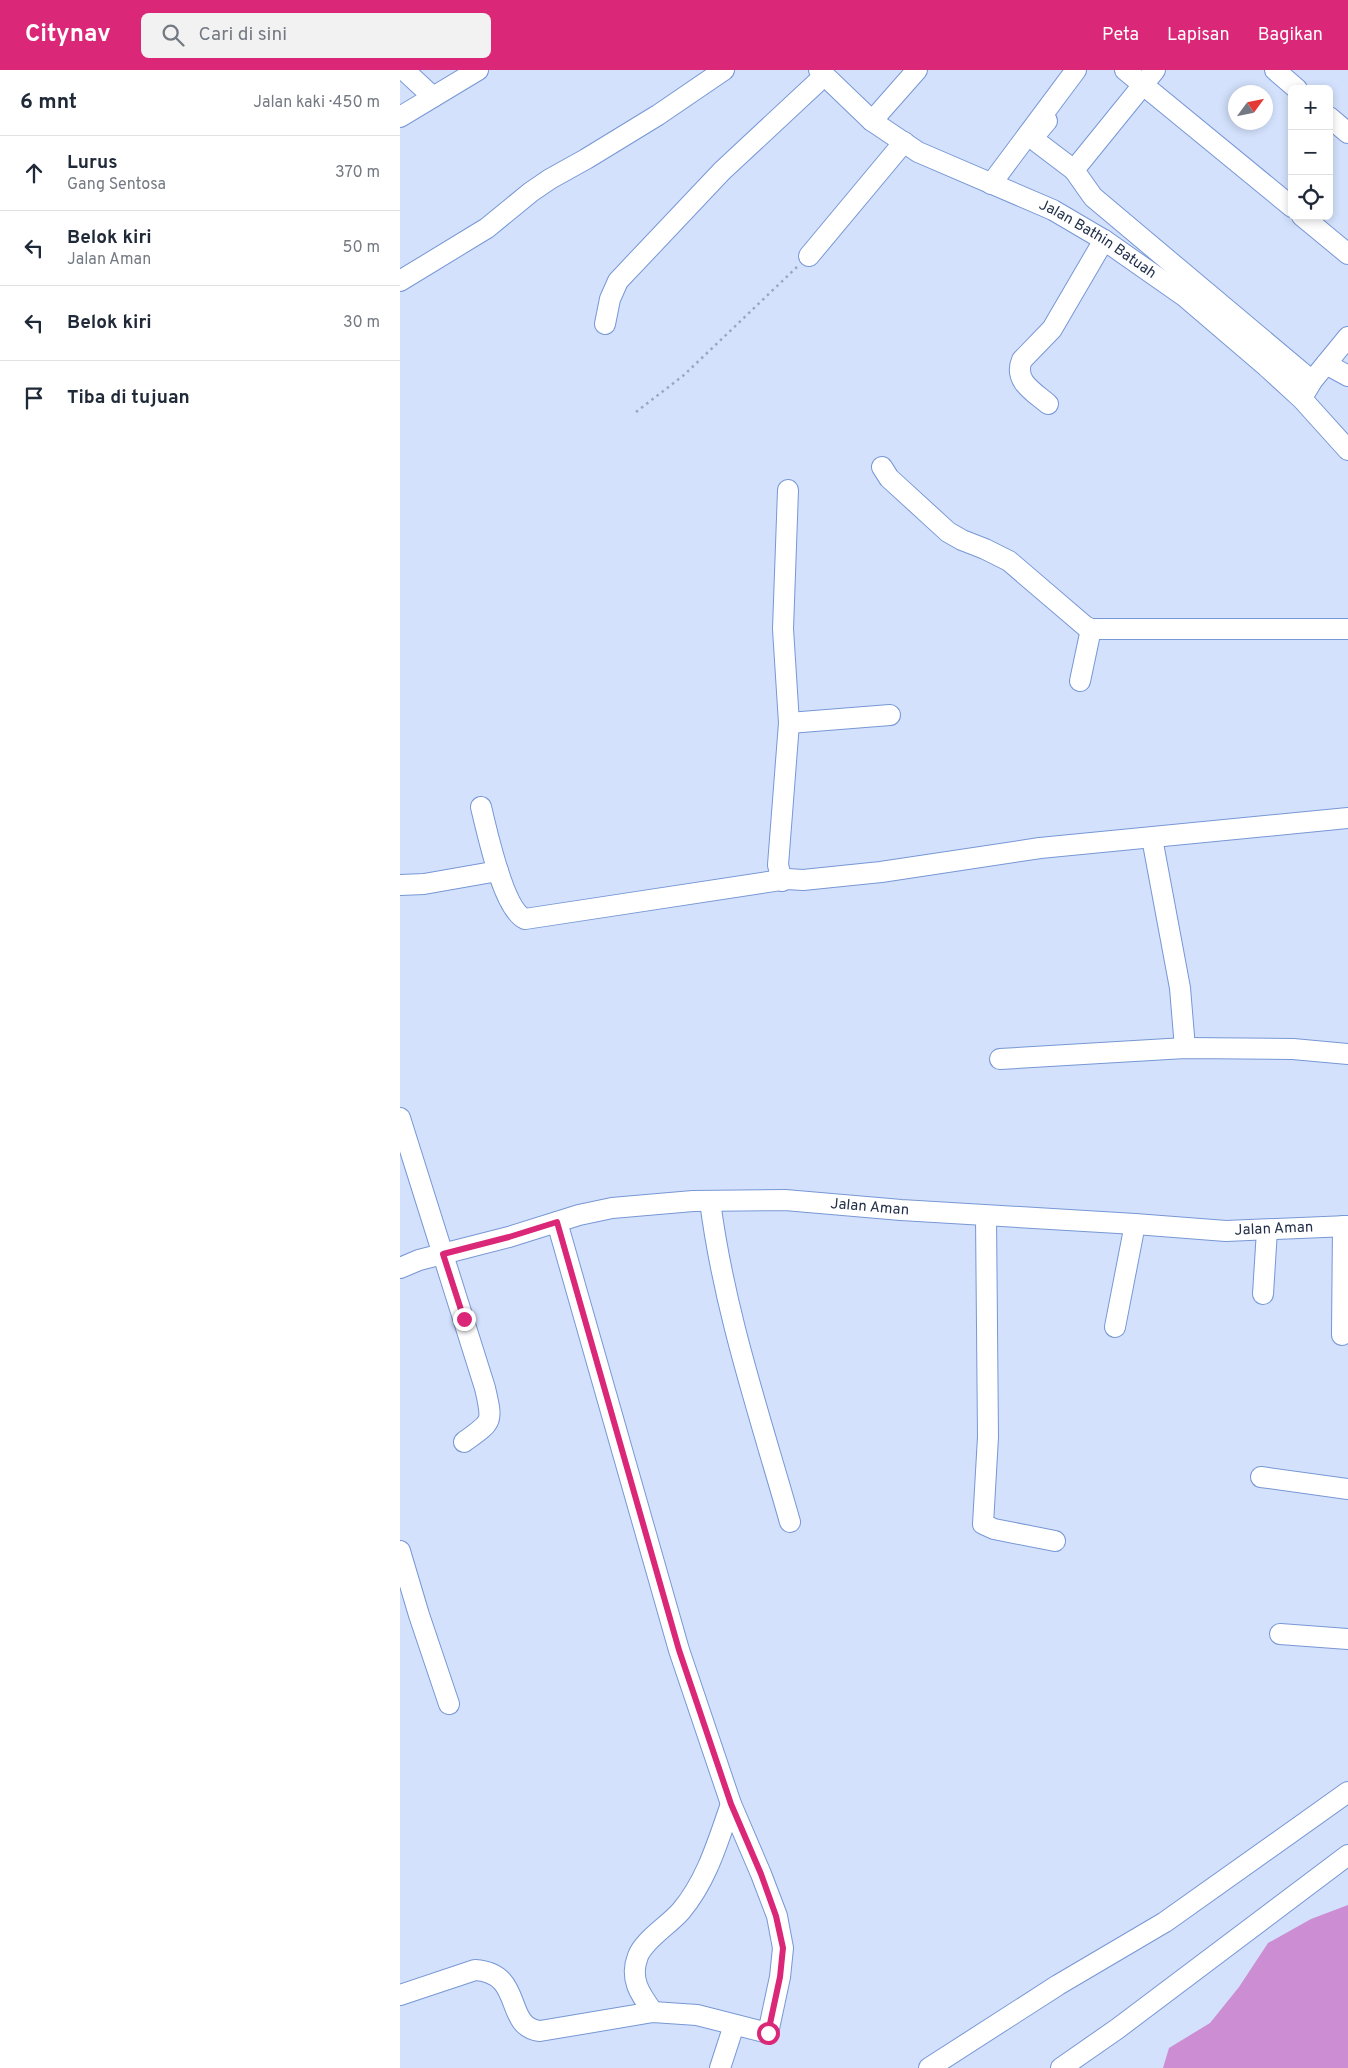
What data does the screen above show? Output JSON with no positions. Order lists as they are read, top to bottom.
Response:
{
  "streets": {
    "street": ["Jalan Bathin Batuah", "Jalan Aman"]
  },
  "north": "top right",
  "page": {
    "header": "Citynav",
    "search": "Cari di sini",
    "nav": ["Peta", "Lapisan", "Bagikan"],
    "heading": ["6 mnt", "Jalan kaki · 450 m"],
    "map_buttons": ["+", "−"],
    "list": [
      ["Lurus", "Gang Sentosa", "370 m"],
      ["Belok kiri", "Jalan Aman", "50 m"],
      ["Belok kiri", "30 m"],
      "Tiba di tujuan"
    ]
  }
}
